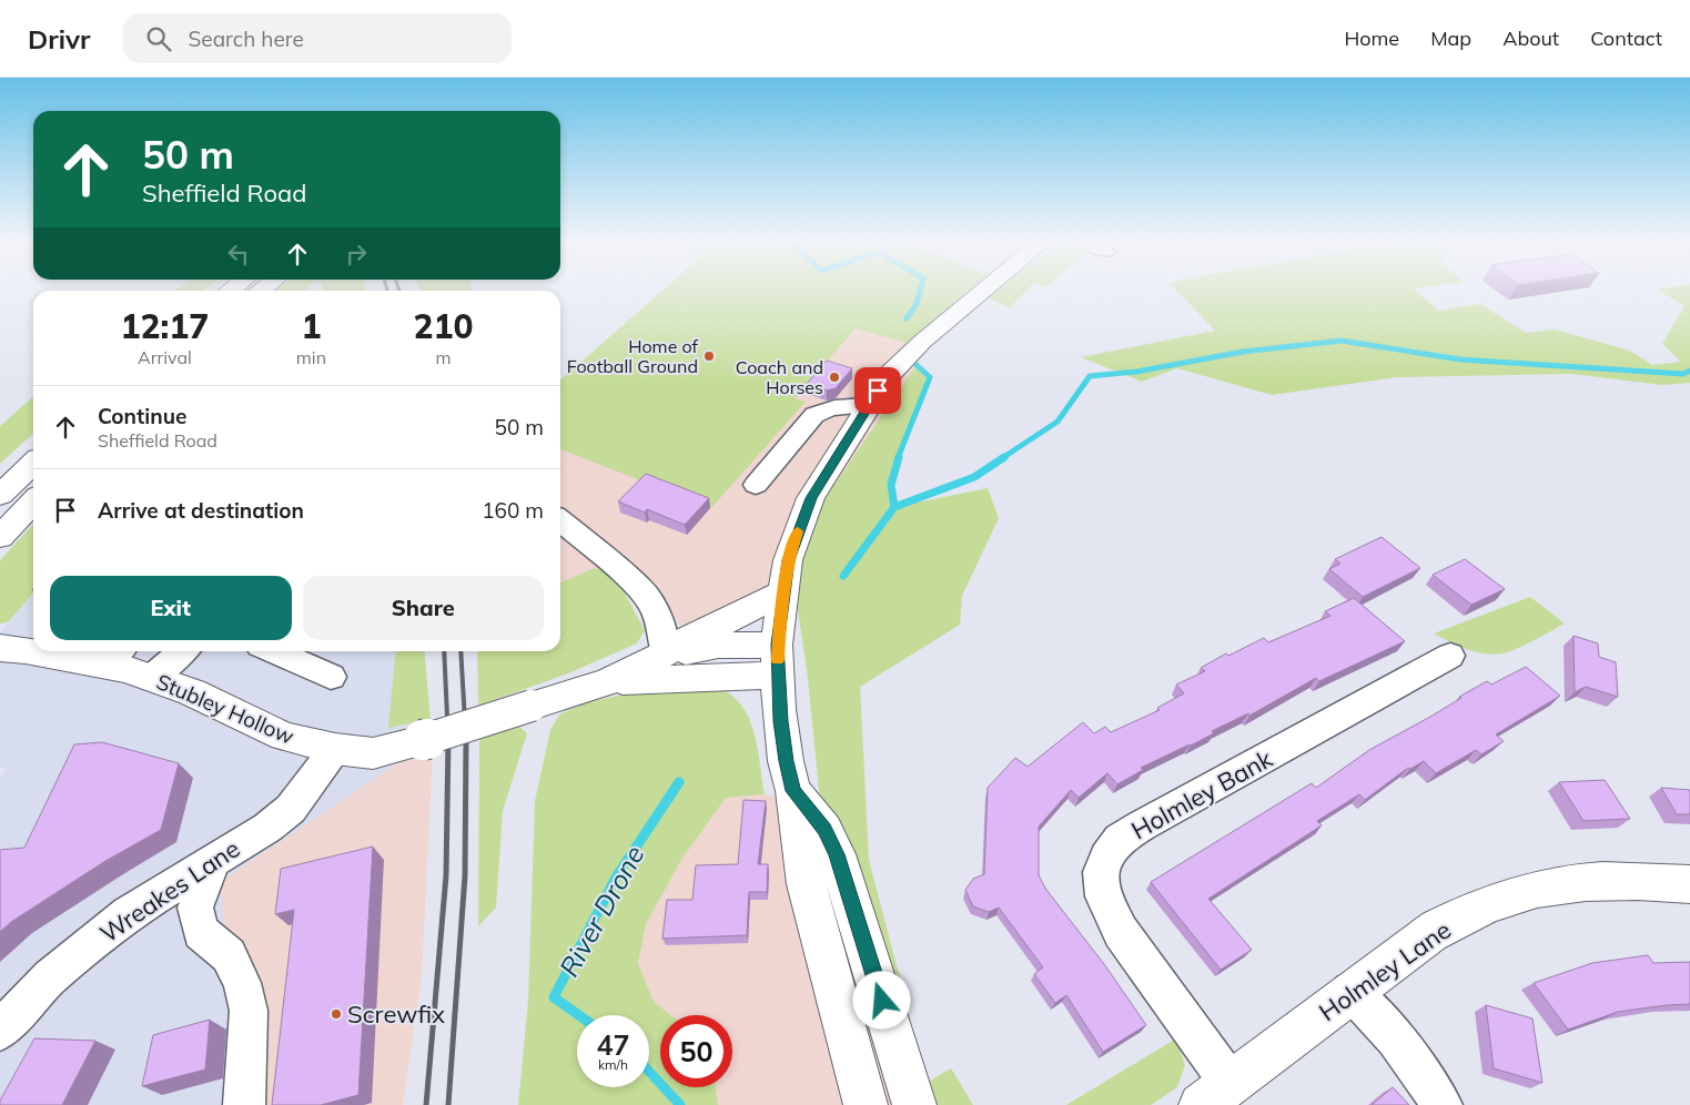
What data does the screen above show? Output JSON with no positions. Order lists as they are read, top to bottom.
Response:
{
  "streets": {
    "main road": ["Stubley Hollow", "Holmley Lane"],
    "street": ["Holmley Bank", "Wreakes Lane"]
  },
  "crossings": [
    ["Stubley Hollow", "Wreakes Lane"],
    ["Holmley Bank", "Holmley Lane"]
  ],
  "water": ["River Drone"],
  "places": ["Home of Football Ground", "Coach and Horses", "Screwfix"],
  "page": {
    "header": "Drivr",
    "search": "Search here",
    "nav": [
      "Home",
      "Map",
      "About",
      "Contact"
    ],
    "turn": ["50 m", "Sheffield Road"],
    "eta": [
      "12:17",
      "Arrival",
      "1",
      "min",
      "210",
      "m"
    ],
    "list": [
      {
        "name": "Continue",
        "note": "Sheffield Road",
        "value": "50 m"
      },
      {
        "name": "Arrive at destination",
        "value": "160 m"
      }
    ],
    "buttons": ["Exit", "Share"],
    "speed": "47 km/h",
    "limit": "50"
  }
}
